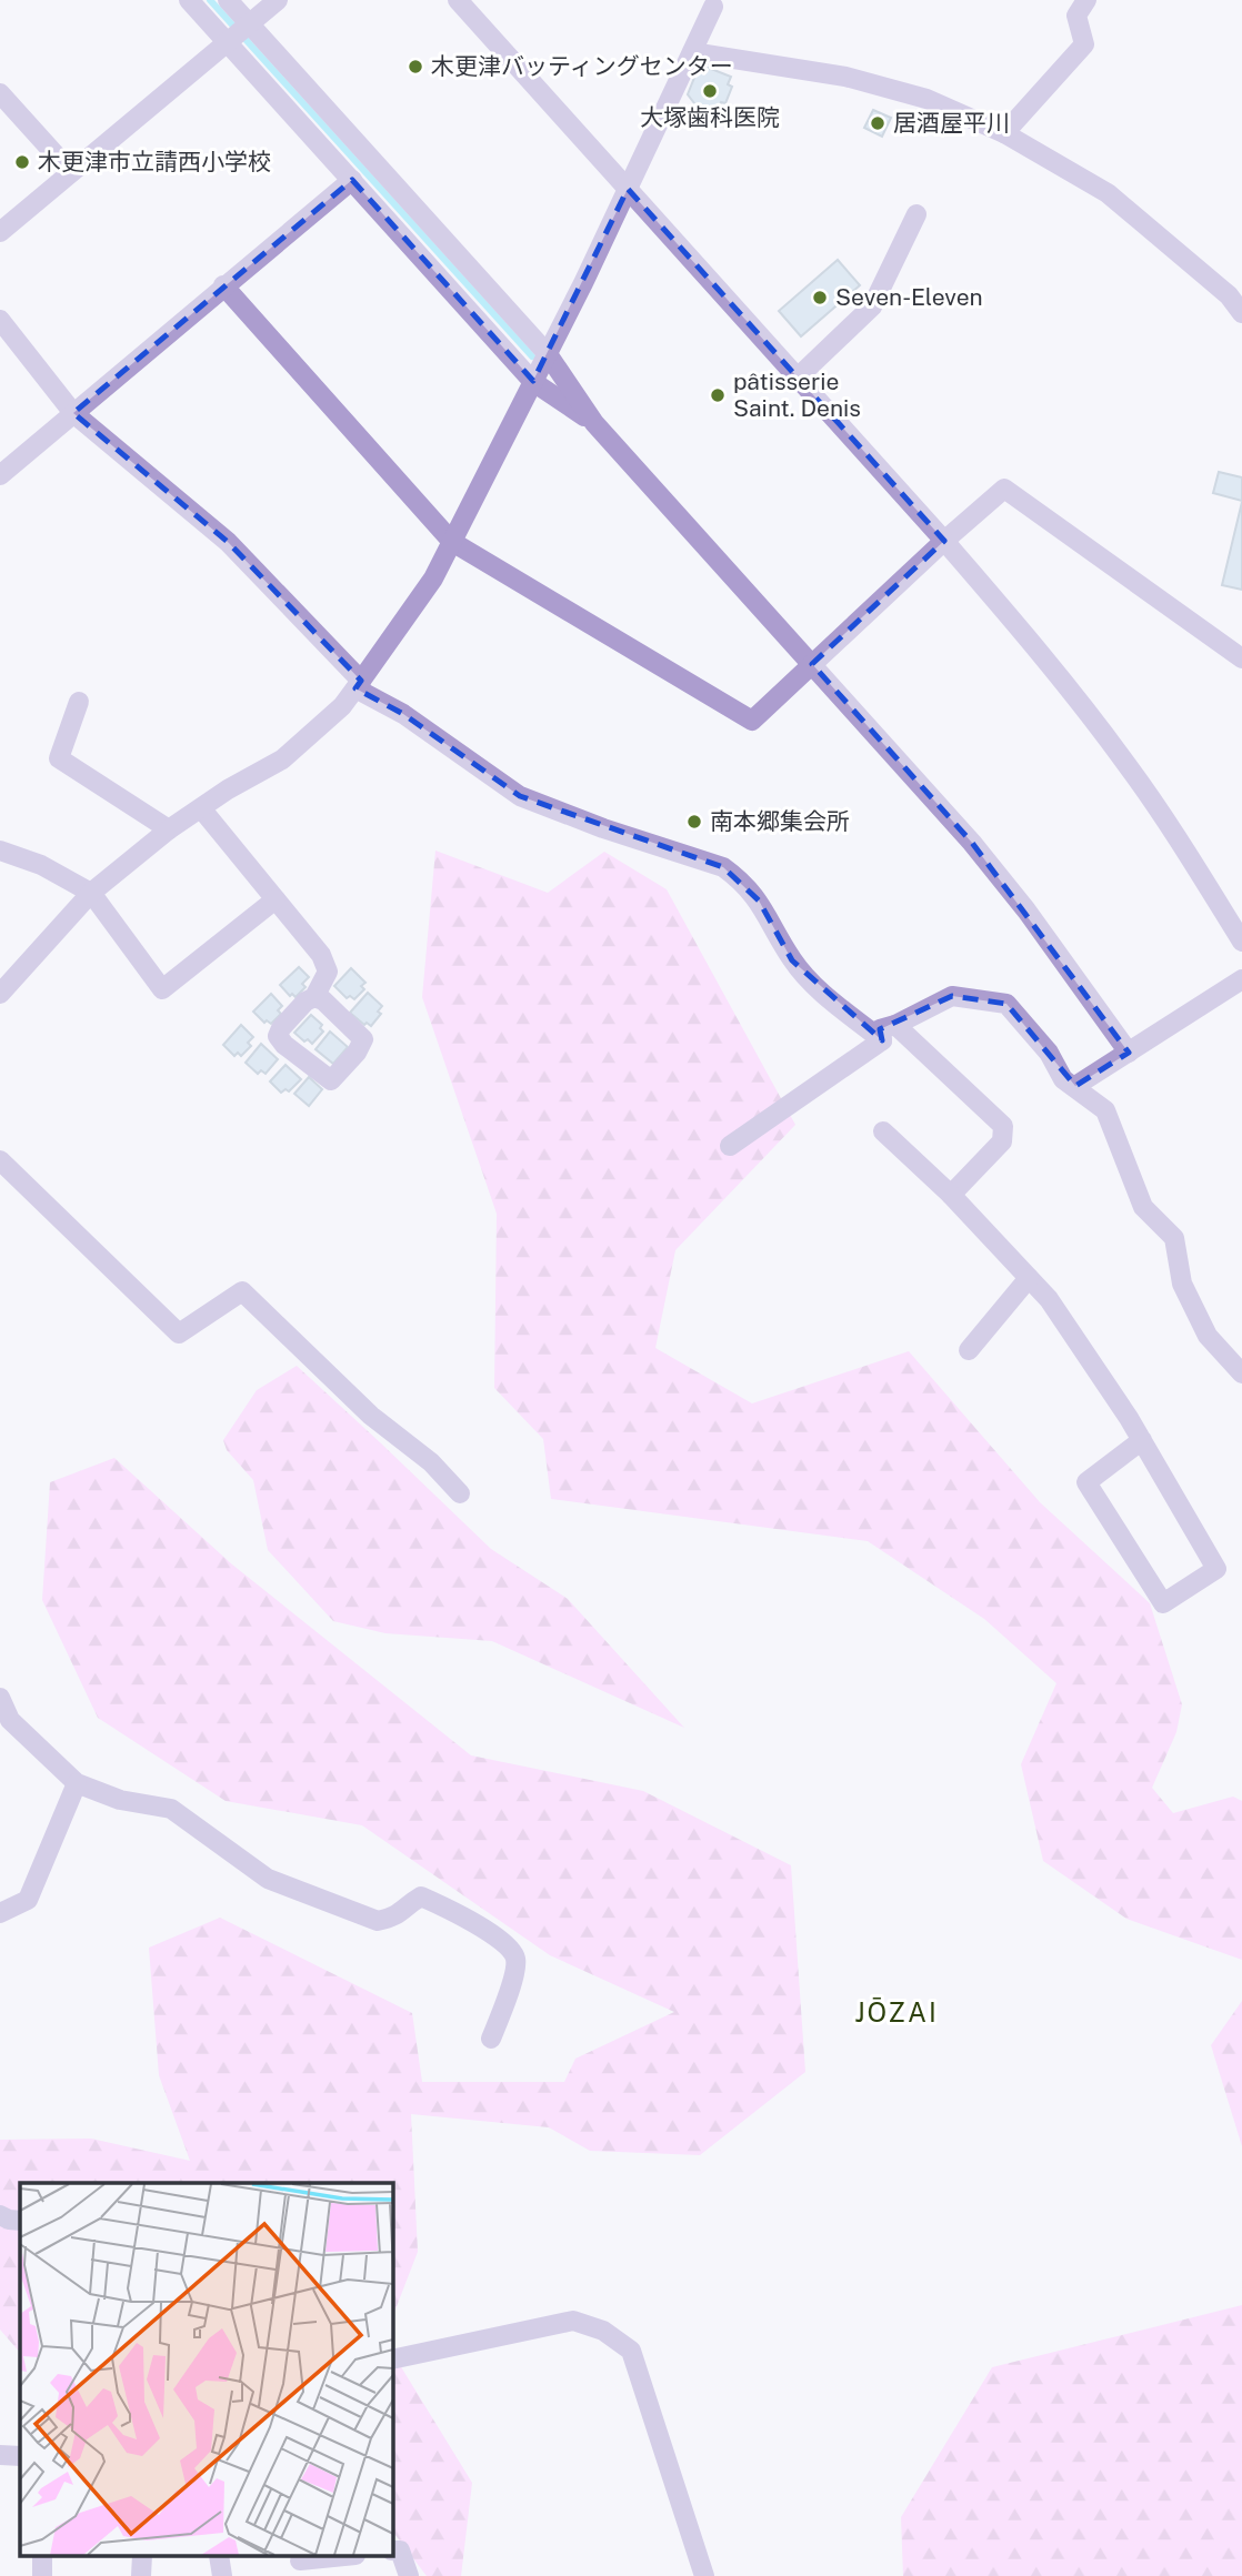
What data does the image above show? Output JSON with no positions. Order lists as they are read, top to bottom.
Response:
{
  "districts": ["JŌZAI"],
  "places": [
    "木更津バッティングセンター",
    "大塚歯科医院",
    "居酒屋平川",
    "木更津市立請西小学校",
    "Seven-Eleven",
    "pâtisserie Saint. Denis",
    "南本郷集会所"
  ]
}
